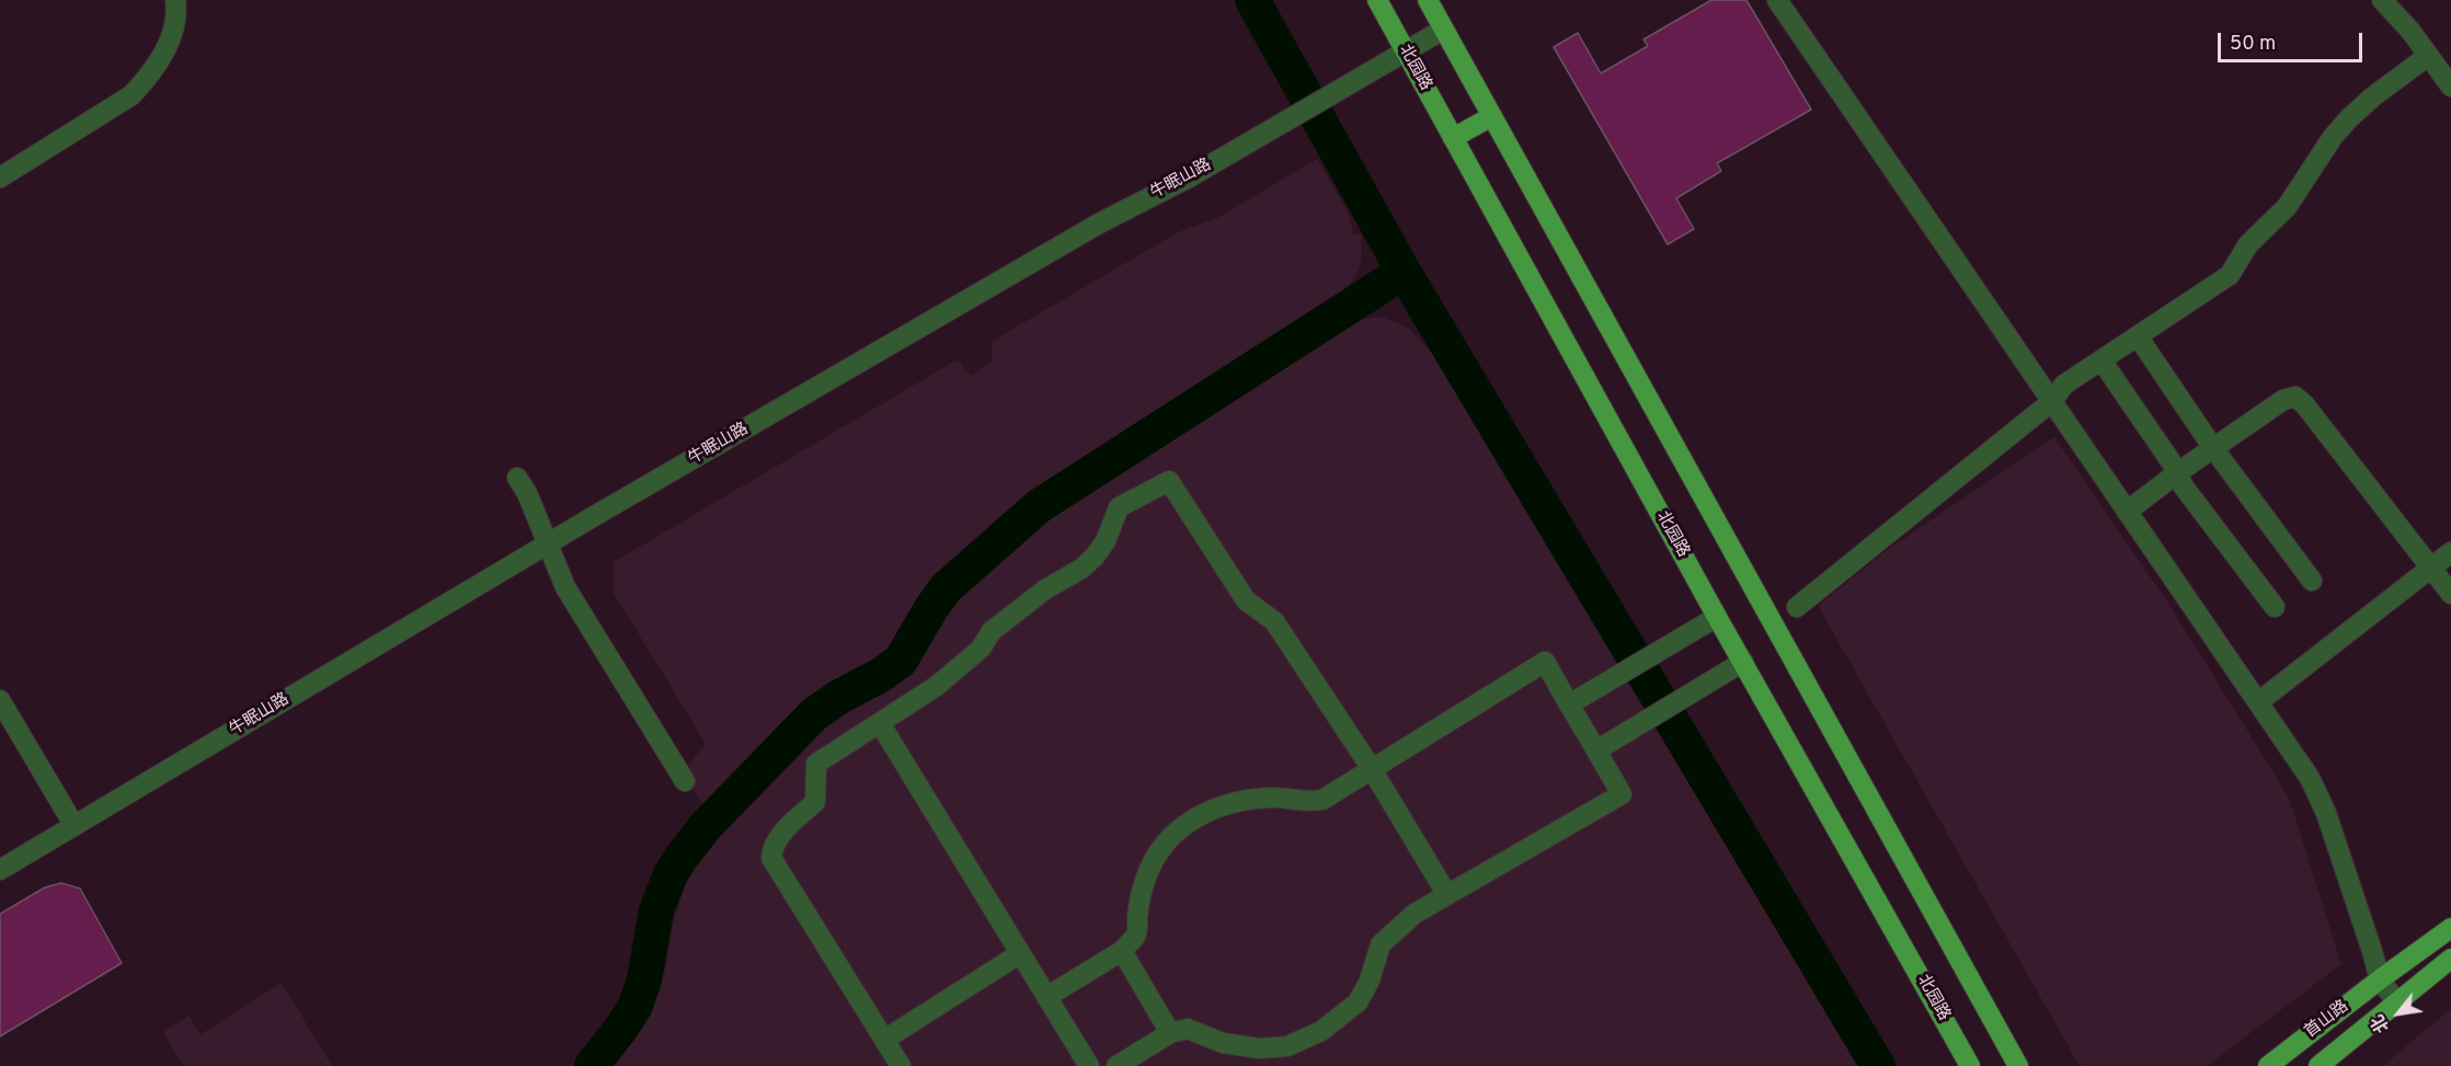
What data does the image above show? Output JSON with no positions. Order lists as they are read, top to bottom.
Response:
{
  "streets": {
    "main road": ["北园路", "首山路"],
    "street": ["牛眠山路"]
  },
  "crossings": [
    ["北园路", "牛眠山路"]
  ],
  "scale_bar": "50 m",
  "north": "bottom left"
}
